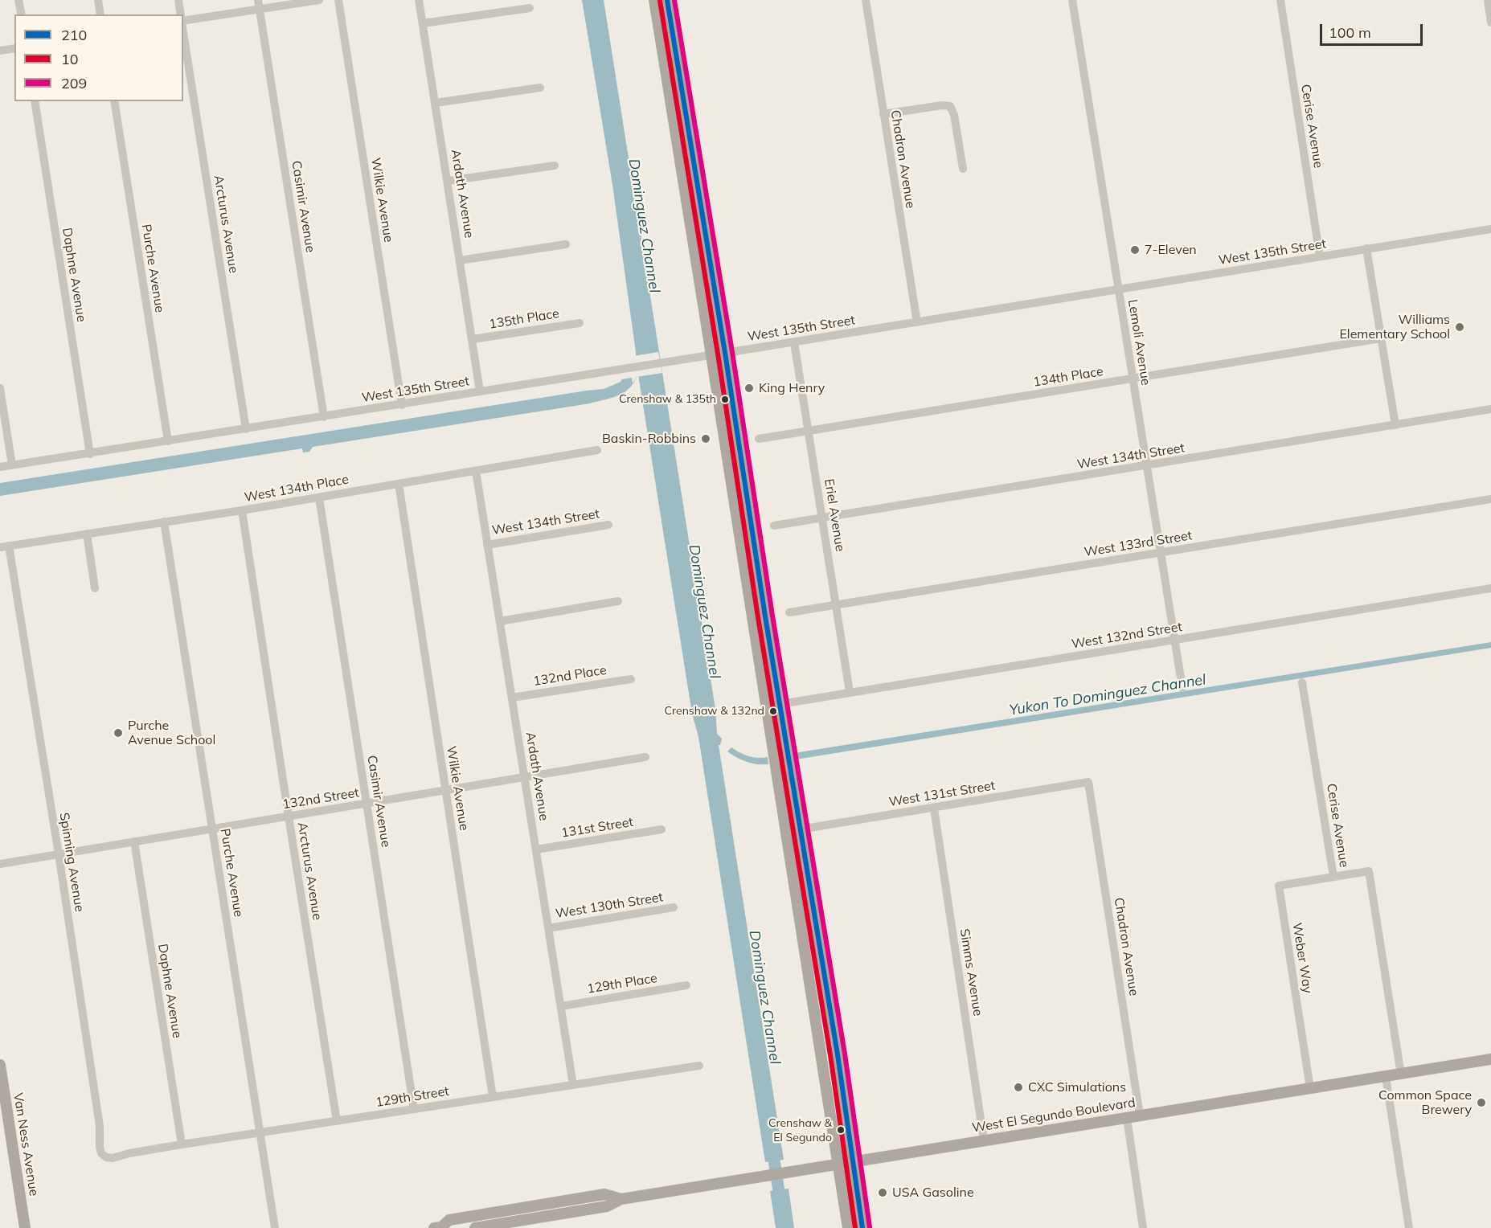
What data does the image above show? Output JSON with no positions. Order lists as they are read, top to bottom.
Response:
{
  "streets": {
    "main road": ["West El Segundo Boulevard", "Van Ness Avenue"],
    "street": [
      "Cerise Avenue",
      "Chadron Avenue",
      "Ardath Avenue",
      "Wilkie Avenue",
      "Casimir Avenue",
      "Arcturus Avenue",
      "West 135th Street",
      "Purche Avenue",
      "Daphne Avenue",
      "135th Place",
      "Lemoli Avenue",
      "134th Place",
      "West 134th Street",
      "West 134th Place",
      "Eriel Avenue",
      "West 133rd Street",
      "West 132nd Street",
      "132nd Place",
      "West 131st Street",
      "132nd Street",
      "131st Street",
      "Spinning Avenue",
      "West 130th Street",
      "Weber Way",
      "Simms Avenue",
      "129th Place",
      "129th Street"
    ]
  },
  "crossings": [
    ["Cerise Avenue", "West 135th Street"],
    ["Cerise Avenue", "Weber Way"],
    ["Cerise Avenue", "West El Segundo Boulevard"],
    ["Chadron Avenue", "West 135th Street"],
    ["Chadron Avenue", "West 131st Street"],
    ["Chadron Avenue", "West El Segundo Boulevard"],
    ["Ardath Avenue", "West 135th Street"],
    ["Ardath Avenue", "135th Place"],
    ["Ardath Avenue", "West 134th Street"],
    ["Ardath Avenue", "West 134th Place"],
    ["Ardath Avenue", "132nd Place"],
    ["Ardath Avenue", "132nd Street"],
    ["Ardath Avenue", "131st Street"],
    ["Ardath Avenue", "West 130th Street"],
    ["Ardath Avenue", "129th Place"],
    ["Ardath Avenue", "129th Street"],
    ["Wilkie Avenue", "West 135th Street"],
    ["Wilkie Avenue", "West 134th Place"],
    ["Wilkie Avenue", "132nd Street"],
    ["Wilkie Avenue", "129th Street"],
    ["Casimir Avenue", "West 135th Street"],
    ["Casimir Avenue", "West 134th Place"],
    ["Casimir Avenue", "132nd Street"],
    ["Casimir Avenue", "129th Street"],
    ["Arcturus Avenue", "West 135th Street"],
    ["Arcturus Avenue", "West 134th Place"],
    ["Arcturus Avenue", "132nd Street"],
    ["Arcturus Avenue", "129th Street"],
    ["West 135th Street", "Purche Avenue"],
    ["West 135th Street", "Daphne Avenue"],
    ["West 135th Street", "Lemoli Avenue"],
    ["West 135th Street", "Eriel Avenue"],
    ["Purche Avenue", "West 134th Place"],
    ["Purche Avenue", "132nd Street"],
    ["Purche Avenue", "129th Street"],
    ["Daphne Avenue", "132nd Street"],
    ["Daphne Avenue", "129th Street"],
    ["Lemoli Avenue", "134th Place"],
    ["Lemoli Avenue", "West 134th Street"],
    ["Lemoli Avenue", "West 133rd Street"],
    ["Lemoli Avenue", "West 132nd Street"],
    ["134th Place", "Eriel Avenue"],
    ["West 134th Street", "Eriel Avenue"],
    ["West 134th Place", "Spinning Avenue"],
    ["Eriel Avenue", "West 133rd Street"],
    ["Eriel Avenue", "West 132nd Street"],
    ["West 131st Street", "Simms Avenue"],
    ["132nd Street", "Spinning Avenue"],
    ["Spinning Avenue", "129th Street"],
    ["Weber Way", "West El Segundo Boulevard"],
    ["Simms Avenue", "West El Segundo Boulevard"]
  ],
  "water": ["Dominguez Channel", "Yukon To Dominguez Channel"],
  "places": [
    "7-Eleven",
    "Williams Elementary School",
    "King Henry",
    "Crenshaw & 135th",
    "Baskin-Robbins",
    "Crenshaw & 132nd",
    "Purche Avenue School",
    "CXC Simulations",
    "Common Space Brewery",
    "Crenshaw & El Segundo",
    "USA Gasoline"
  ],
  "lines": ["transit line 210", "transit line 209", "transit line 10"],
  "legend": ["210", "10", "209"],
  "scale_bar": "100 m"
}
